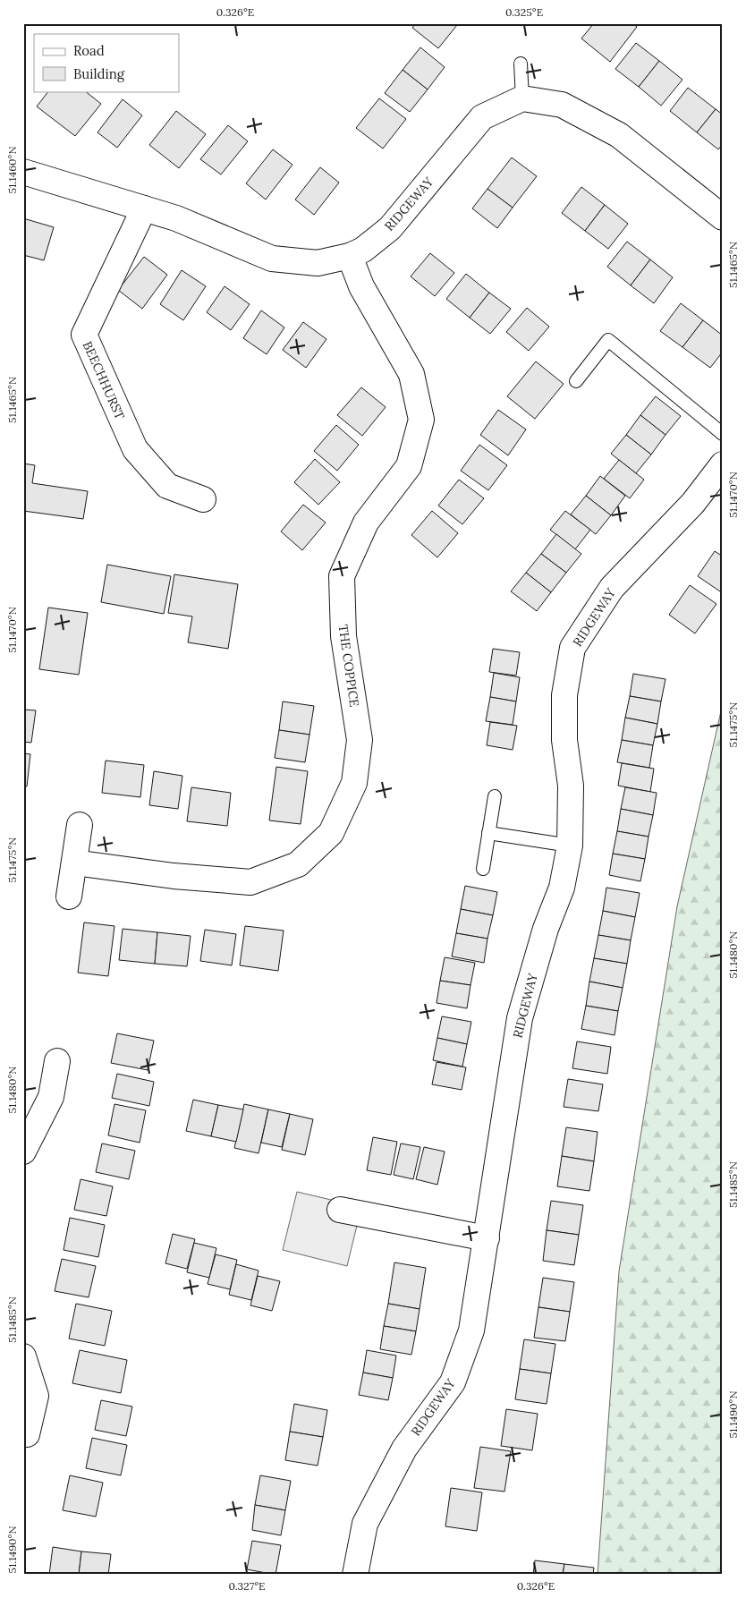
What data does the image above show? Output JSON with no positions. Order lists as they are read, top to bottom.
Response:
{
  "streets": {
    "street": ["RIDGEWAY", "BEECHHURST", "THE COPPICE"]
  },
  "crossings": [
    ["RIDGEWAY", "BEECHHURST"],
    ["RIDGEWAY", "THE COPPICE"]
  ],
  "legend": ["Road", "Building"],
  "coordinates": [
    "0.326°E",
    "0.325°E",
    "51.1460°N",
    "51.1465°N",
    "51.1470°N",
    "51.1475°N",
    "51.1480°N",
    "51.1485°N",
    "51.1490°N",
    "0.327°E"
  ]
}
